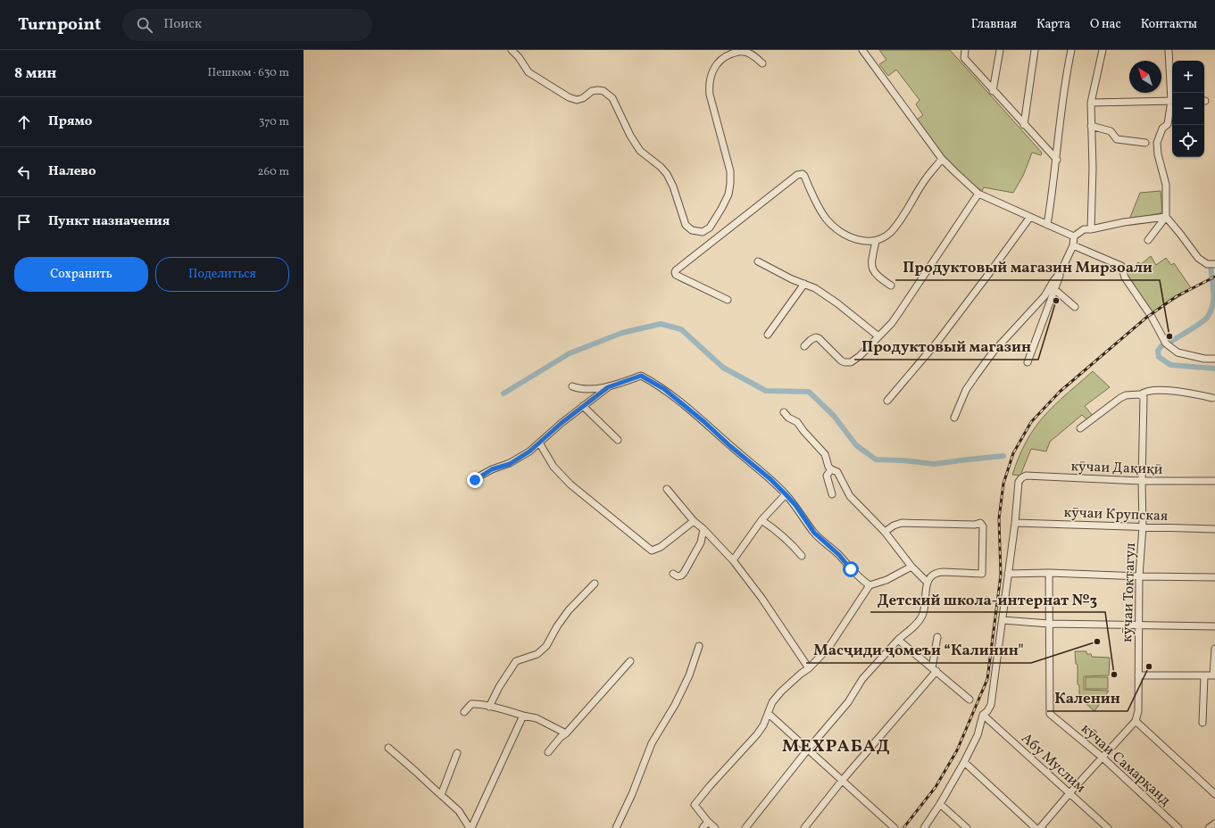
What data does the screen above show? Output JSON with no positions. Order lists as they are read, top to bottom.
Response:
{
  "streets": {
    "street": [
      "кӯчаи Дақиқӣ",
      "кӯчаи Крупская",
      "кӯчаи Токтагул",
      "Абу Муслим",
      "кӯчаи Самарқанд"
    ]
  },
  "crossings": [
    ["кӯчаи Дақиқӣ", "кӯчаи Крупская"],
    ["кӯчаи Дақиқӣ", "кӯчаи Токтагул"],
    ["кӯчаи Крупская", "кӯчаи Токтагул"]
  ],
  "districts": ["МЕХРАБАД"],
  "places": [
    "Продуктовый магазин",
    "Продуктовый магазин Мирзоали",
    "Масҷиди ҷомеъи “Калинин\"",
    "Каленин",
    "Детский школа-интернат №3"
  ],
  "north": "top left",
  "page": {
    "header": "Turnpoint",
    "search": "Поиск",
    "nav": [
      "Главная",
      "Карта",
      "О нас",
      "Контакты"
    ],
    "heading": ["8 мин", "Пешком · 630 m"],
    "map_buttons": ["+", "−"],
    "list": [
      ["Прямо", "370 m"],
      ["Налево", "260 m"],
      "Пункт назначения"
    ],
    "buttons": ["Сохранить", "Поделиться"]
  }
}
